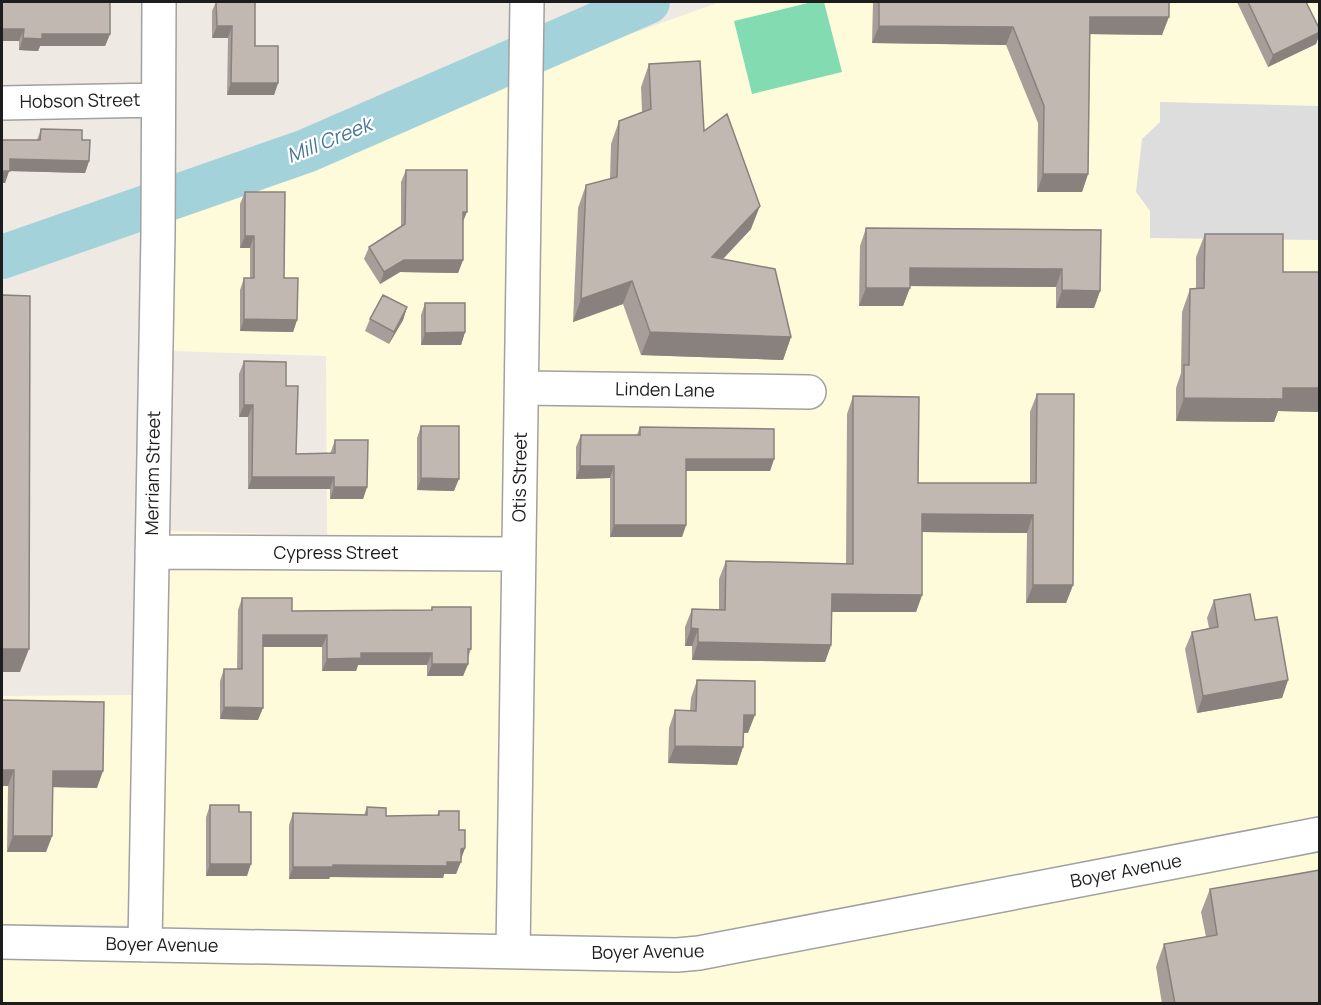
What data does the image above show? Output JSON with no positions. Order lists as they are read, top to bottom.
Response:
{
  "streets": {
    "street": [
      "Hobson Street",
      "Linden Lane",
      "Merriam Street",
      "Otis Street",
      "Cypress Street",
      "Boyer Avenue"
    ]
  },
  "crossings": [
    ["Hobson Street", "Merriam Street"],
    ["Linden Lane", "Otis Street"],
    ["Merriam Street", "Cypress Street"],
    ["Merriam Street", "Boyer Avenue"],
    ["Otis Street", "Cypress Street"],
    ["Otis Street", "Boyer Avenue"]
  ],
  "water": ["Mill Creek"]
}
